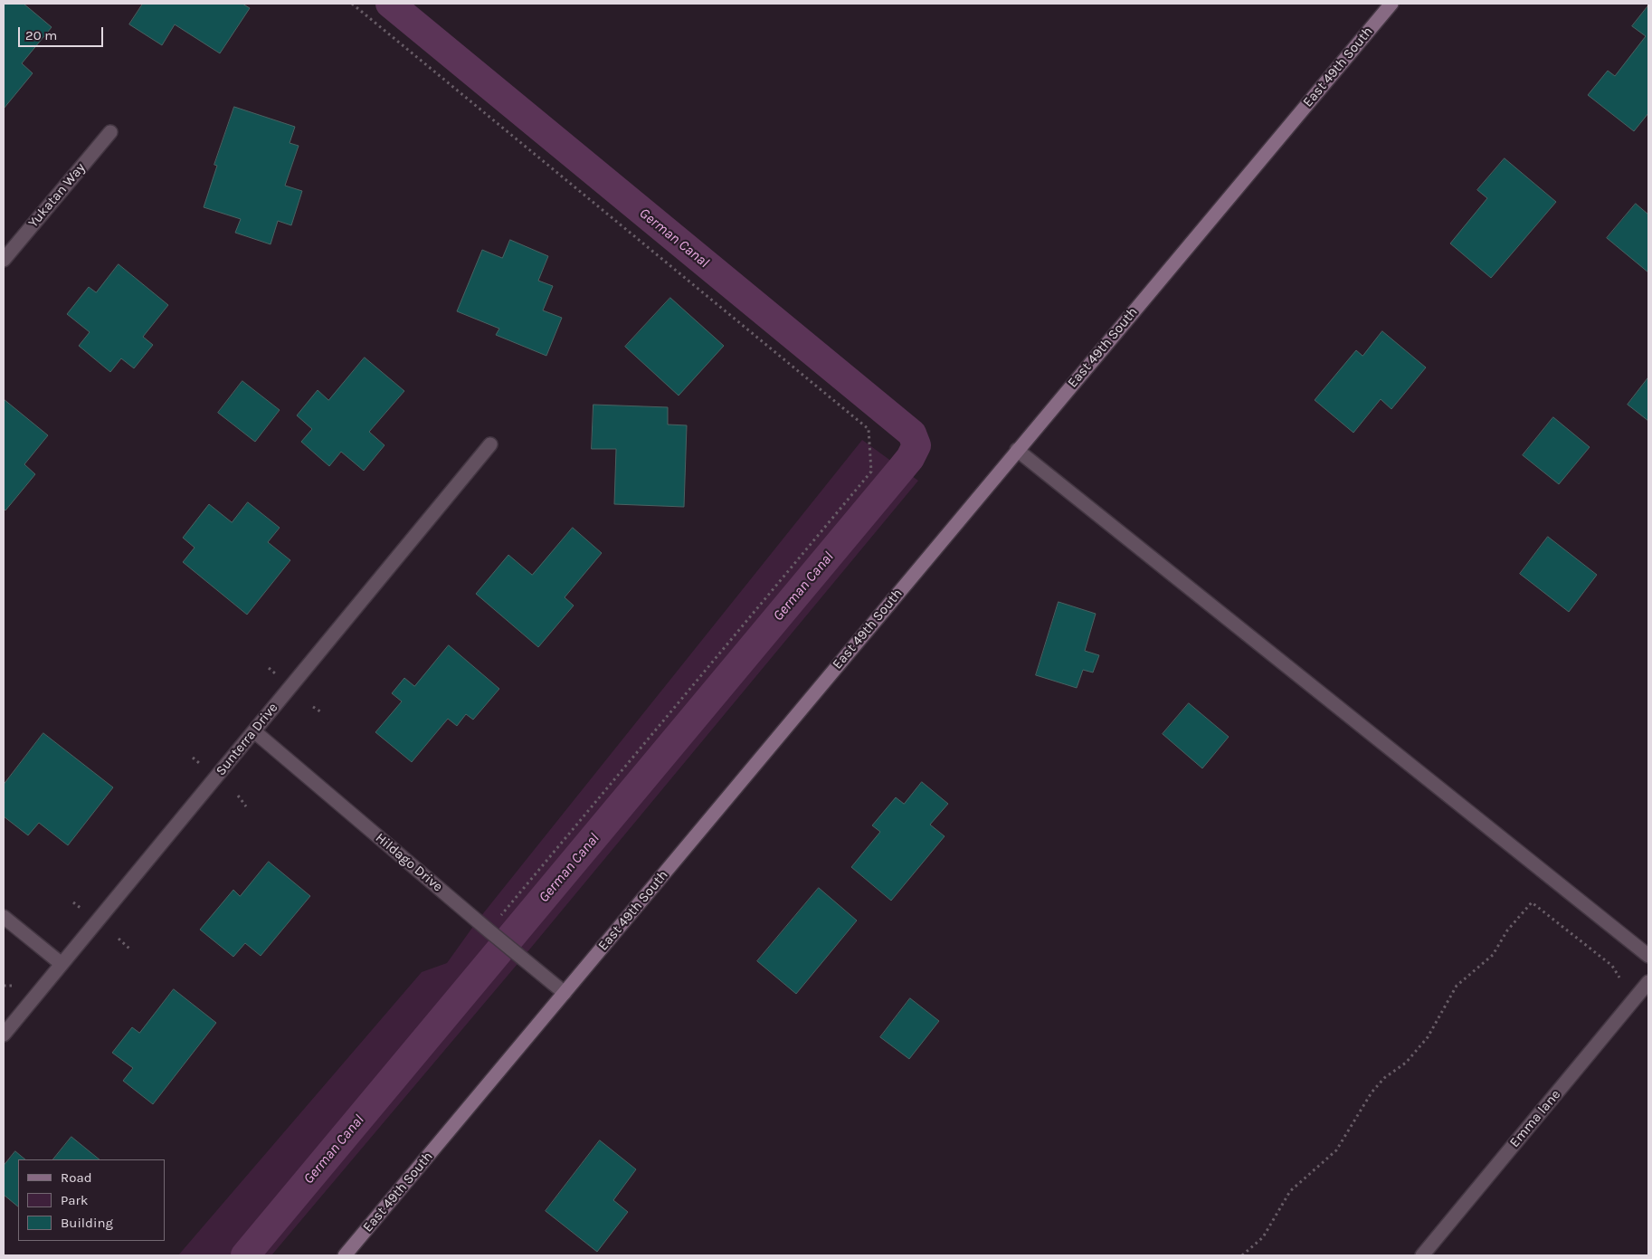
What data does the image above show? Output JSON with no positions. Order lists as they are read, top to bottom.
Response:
{
  "streets": {
    "street": [
      "East 49th South",
      "Yukatan Way",
      "Sunterra Drive",
      "Hildago Drive",
      "Emma lane"
    ]
  },
  "crossings": [
    ["East 49th South", "Hildago Drive"],
    ["Sunterra Drive", "Hildago Drive"]
  ],
  "water": ["German Canal"],
  "legend": ["Road", "Park", "Building"],
  "scale_bar": "20 m"
}
